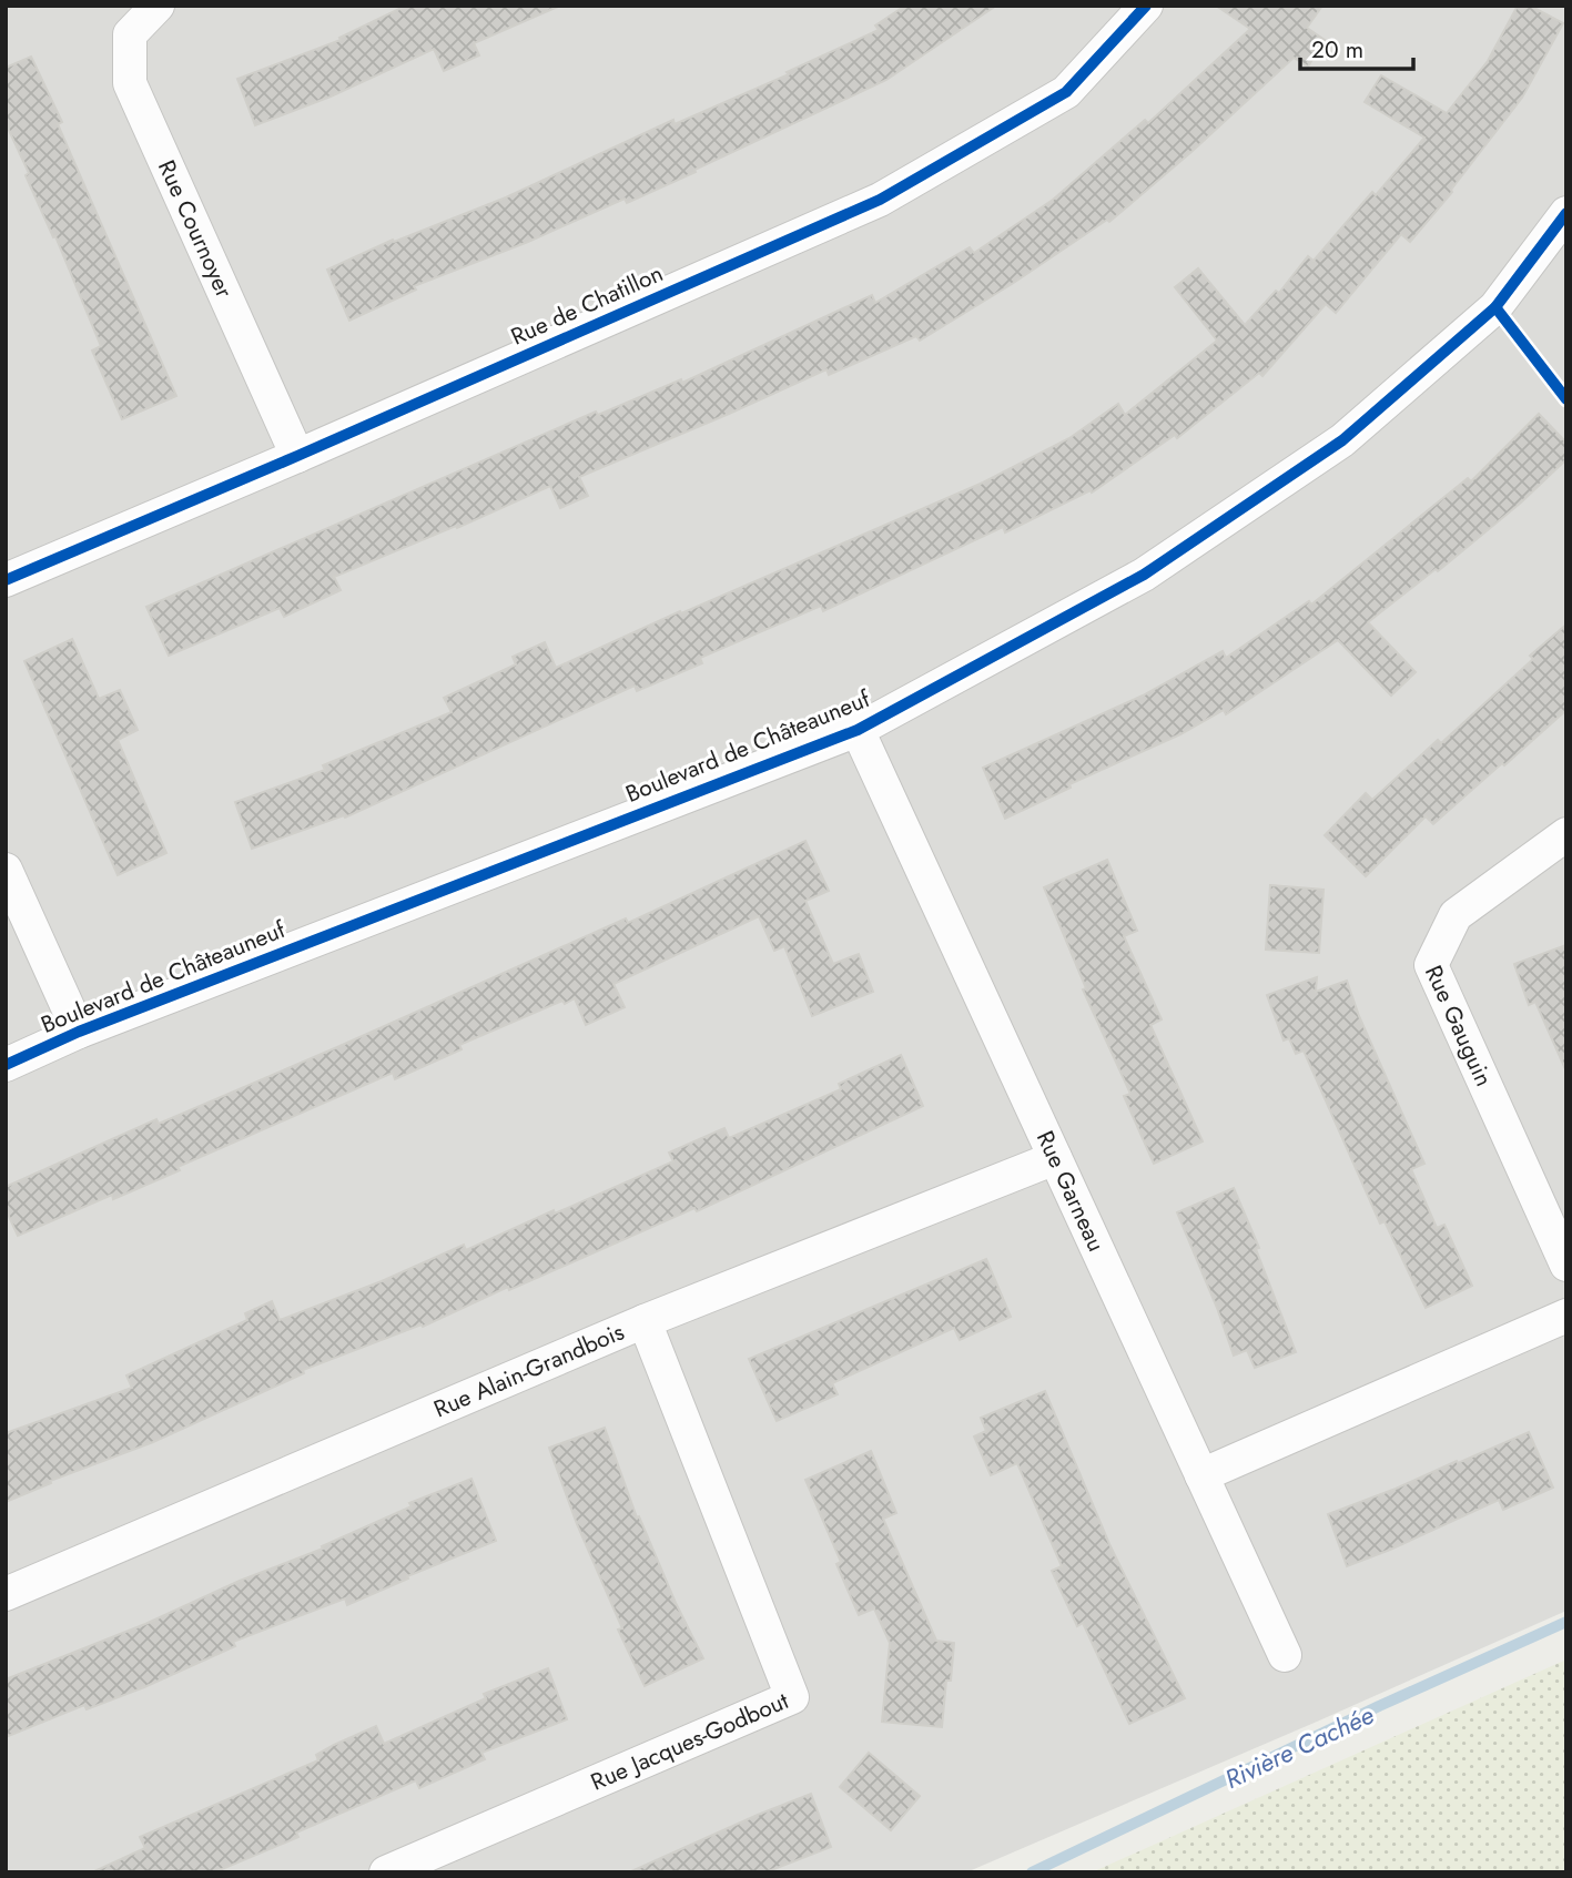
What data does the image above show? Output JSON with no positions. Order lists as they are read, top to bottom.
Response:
{
  "streets": {
    "street": [
      "Rue Cournoyer",
      "Rue de Chatillon",
      "Boulevard de Châteauneuf",
      "Rue Gauguin",
      "Rue Garneau",
      "Rue Alain-Grandbois",
      "Rue Jacques-Godbout"
    ]
  },
  "crossings": [
    ["Rue Cournoyer", "Rue de Chatillon"],
    ["Boulevard de Châteauneuf", "Rue Garneau"],
    ["Rue Garneau", "Rue Alain-Grandbois"],
    ["Rue Alain-Grandbois", "Rue Jacques-Godbout"]
  ],
  "water": ["Rivière Cachée"],
  "scale_bar": "20 m"
}
